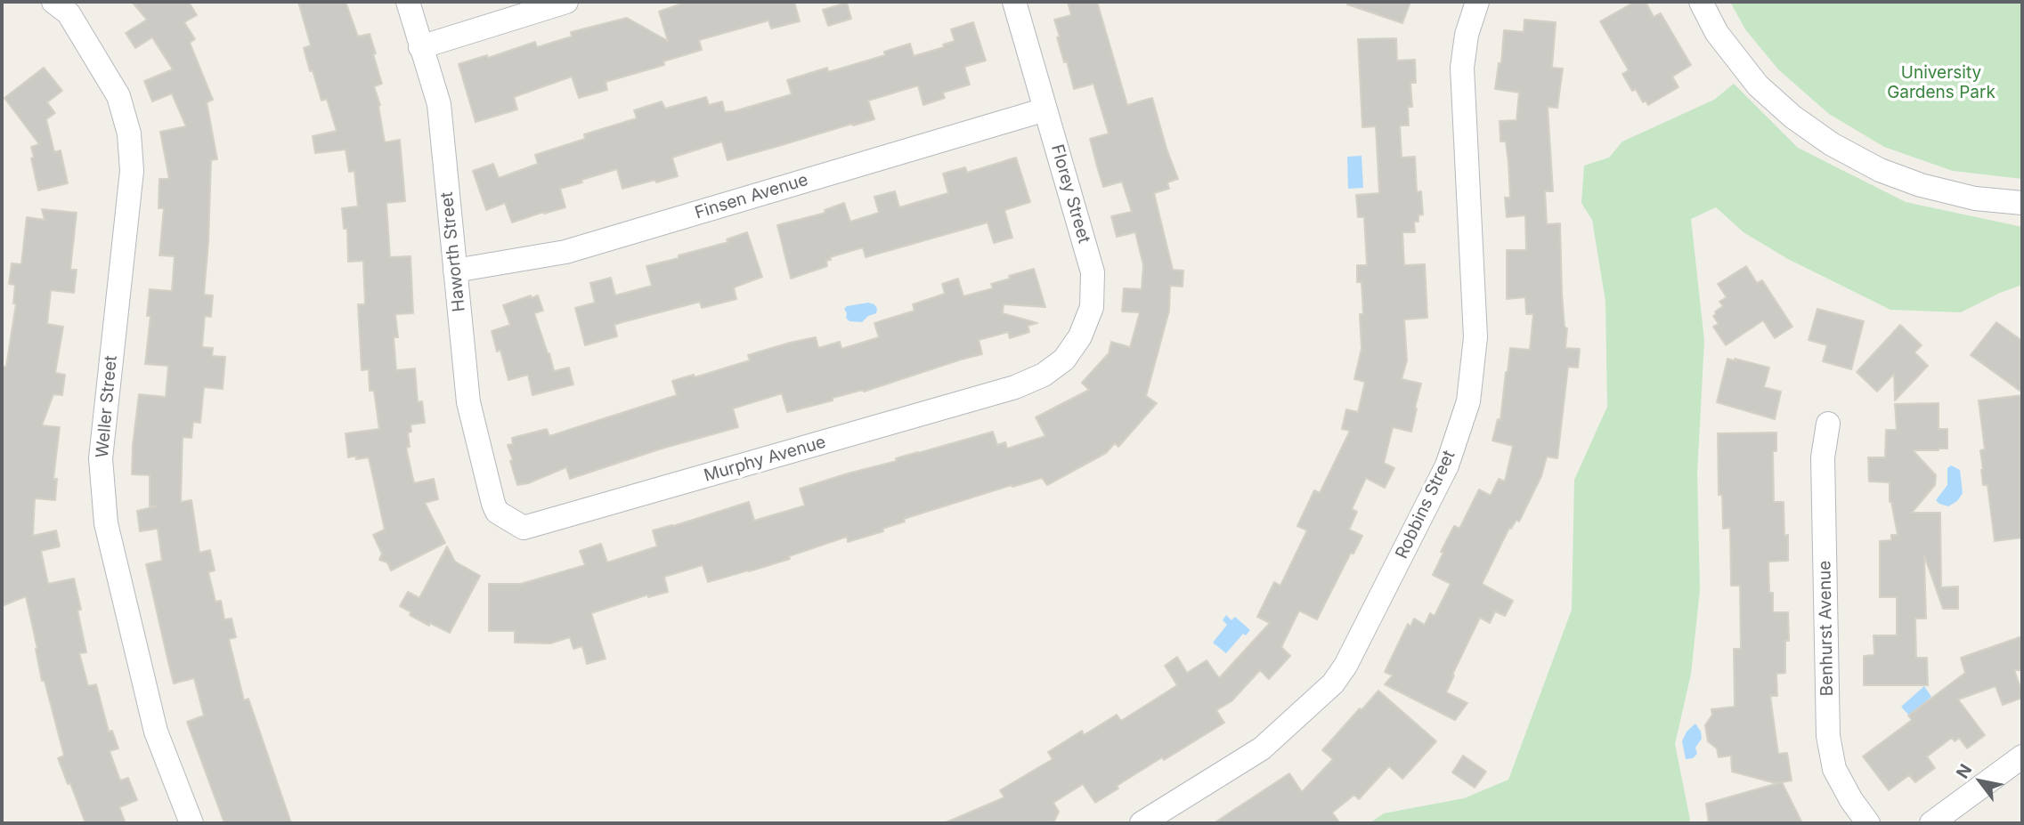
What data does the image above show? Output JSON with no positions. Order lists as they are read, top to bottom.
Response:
{
  "streets": {
    "street": [
      "Florey Street",
      "Finsen Avenue",
      "Haworth Street",
      "Weller Street",
      "Murphy Avenue",
      "Robbins Street",
      "Benhurst Avenue"
    ]
  },
  "crossings": [
    ["Florey Street", "Finsen Avenue"],
    ["Florey Street", "Murphy Avenue"],
    ["Finsen Avenue", "Haworth Street"],
    ["Haworth Street", "Murphy Avenue"]
  ],
  "parks": ["University Gardens Park"],
  "north": "top left"
}
